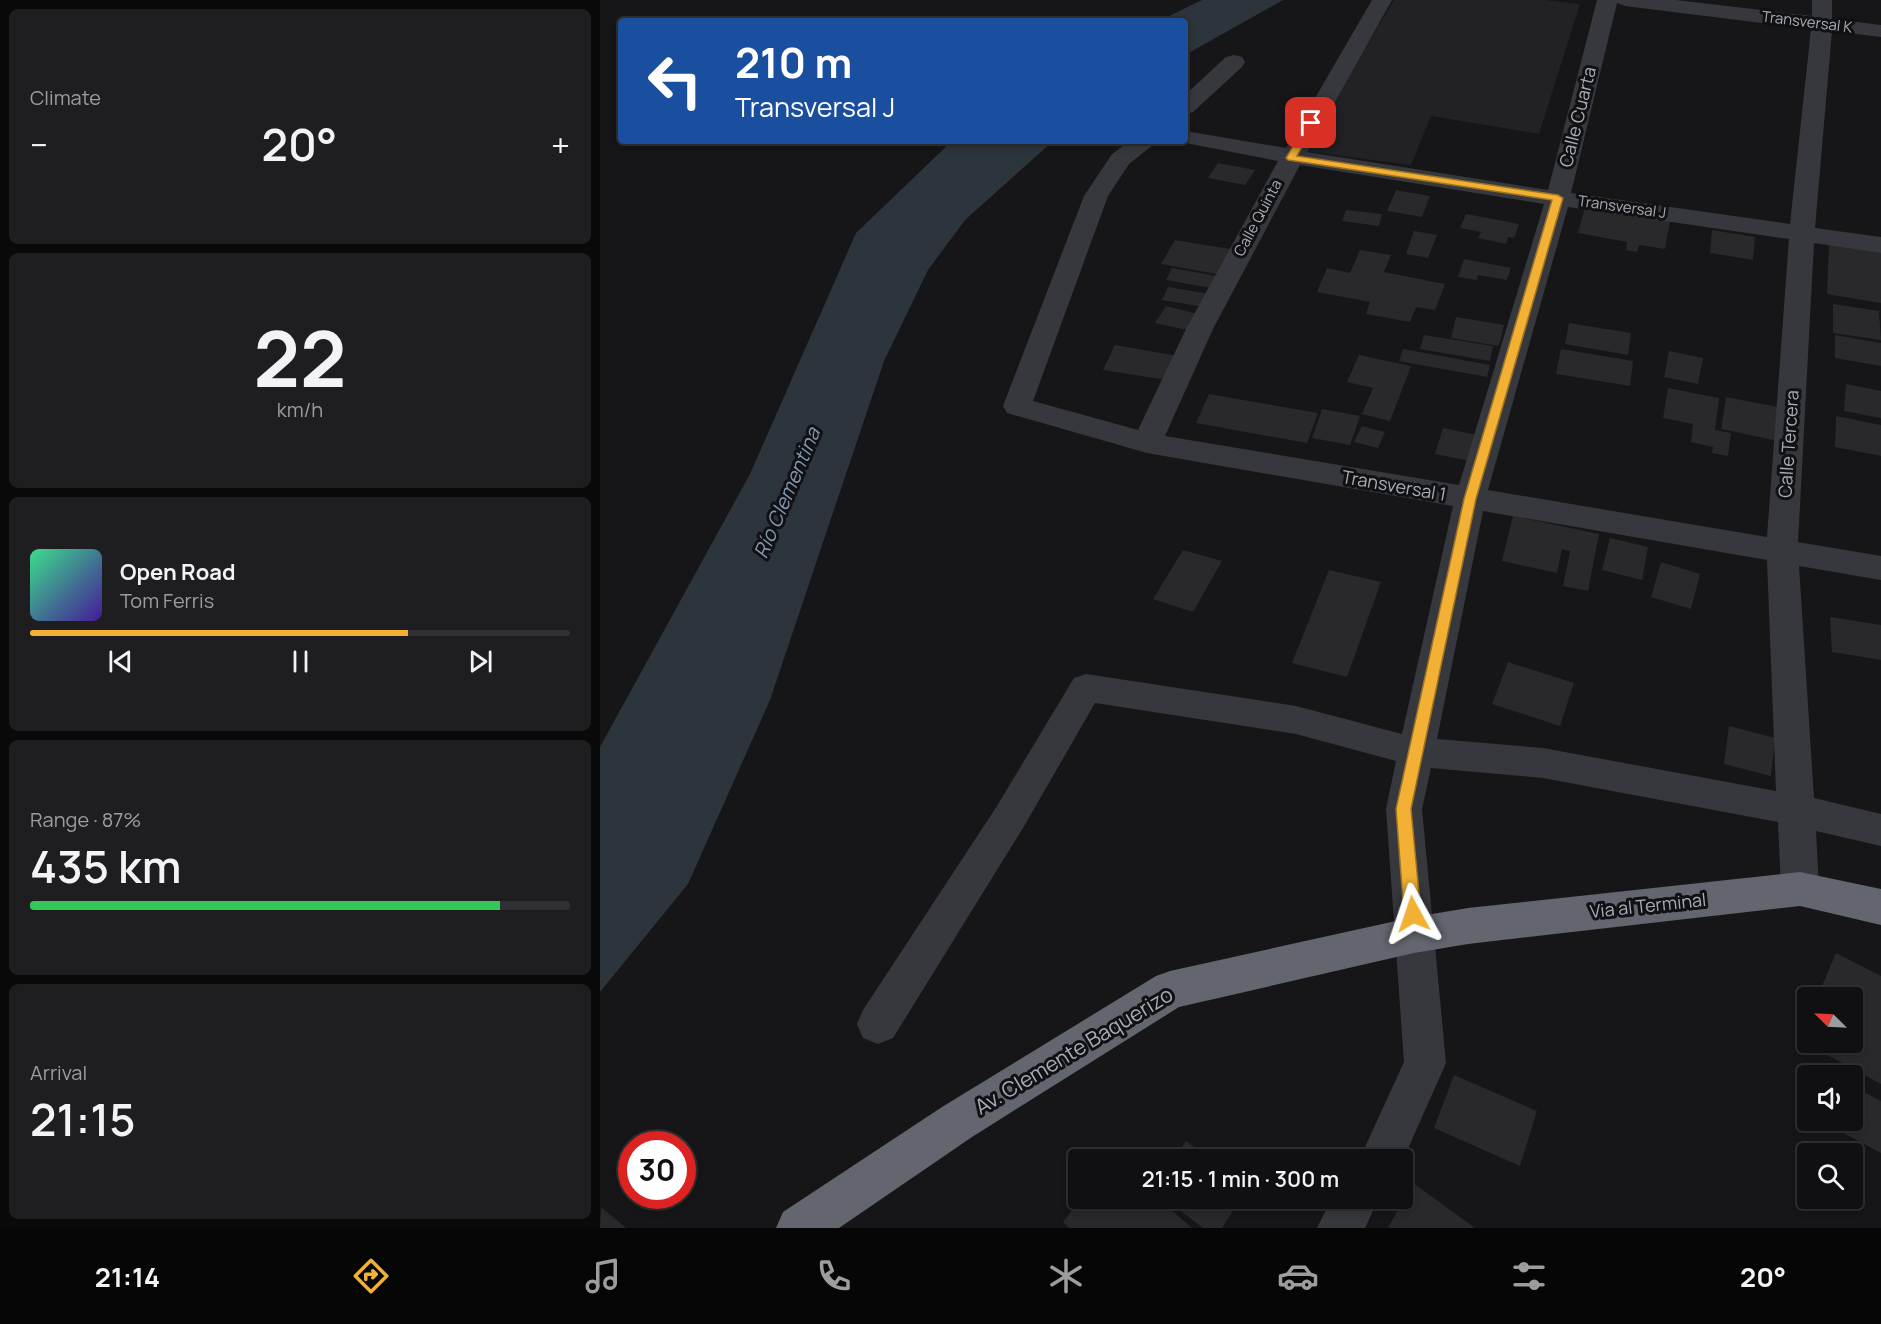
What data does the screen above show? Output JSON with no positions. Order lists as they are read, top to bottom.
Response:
{
  "streets": {
    "highway": ["Via al Terminal", "Av. Clemente Baquerizo"],
    "street": [
      "Transversal K",
      "Calle Cuarta",
      "Transversal J",
      "Calle Quinta",
      "Calle Tercera",
      "Transversal 1"
    ]
  },
  "crossings": [
    ["Transversal K", "Calle Tercera"],
    ["Calle Cuarta", "Transversal J"],
    ["Calle Cuarta", "Transversal 1"],
    ["Calle Cuarta", "Via al Terminal"],
    ["Calle Cuarta", "Av. Clemente Baquerizo"],
    ["Transversal J", "Calle Quinta"],
    ["Transversal J", "Calle Tercera"],
    ["Calle Quinta", "Transversal 1"],
    ["Calle Tercera", "Transversal 1"],
    ["Calle Tercera", "Via al Terminal"],
    ["Via al Terminal", "Av. Clemente Baquerizo"]
  ],
  "water": ["Río Clementina"],
  "north": "top left",
  "page": {
    "tile": [
      "Climate",
      ["22", "km/h"],
      ["Range · 87%", "435 km"],
      ["Arrival", "21:15"]
    ],
    "turn": ["210 m", "Transversal J"],
    "heat": ["−", "20°", "+"],
    "song": ["Open Road", "Tom Ferris"],
    "limit": "30",
    "trip": "21:15 · 1 min · 300 m",
    "tabs": ["21:14", "20°"]
  }
}
